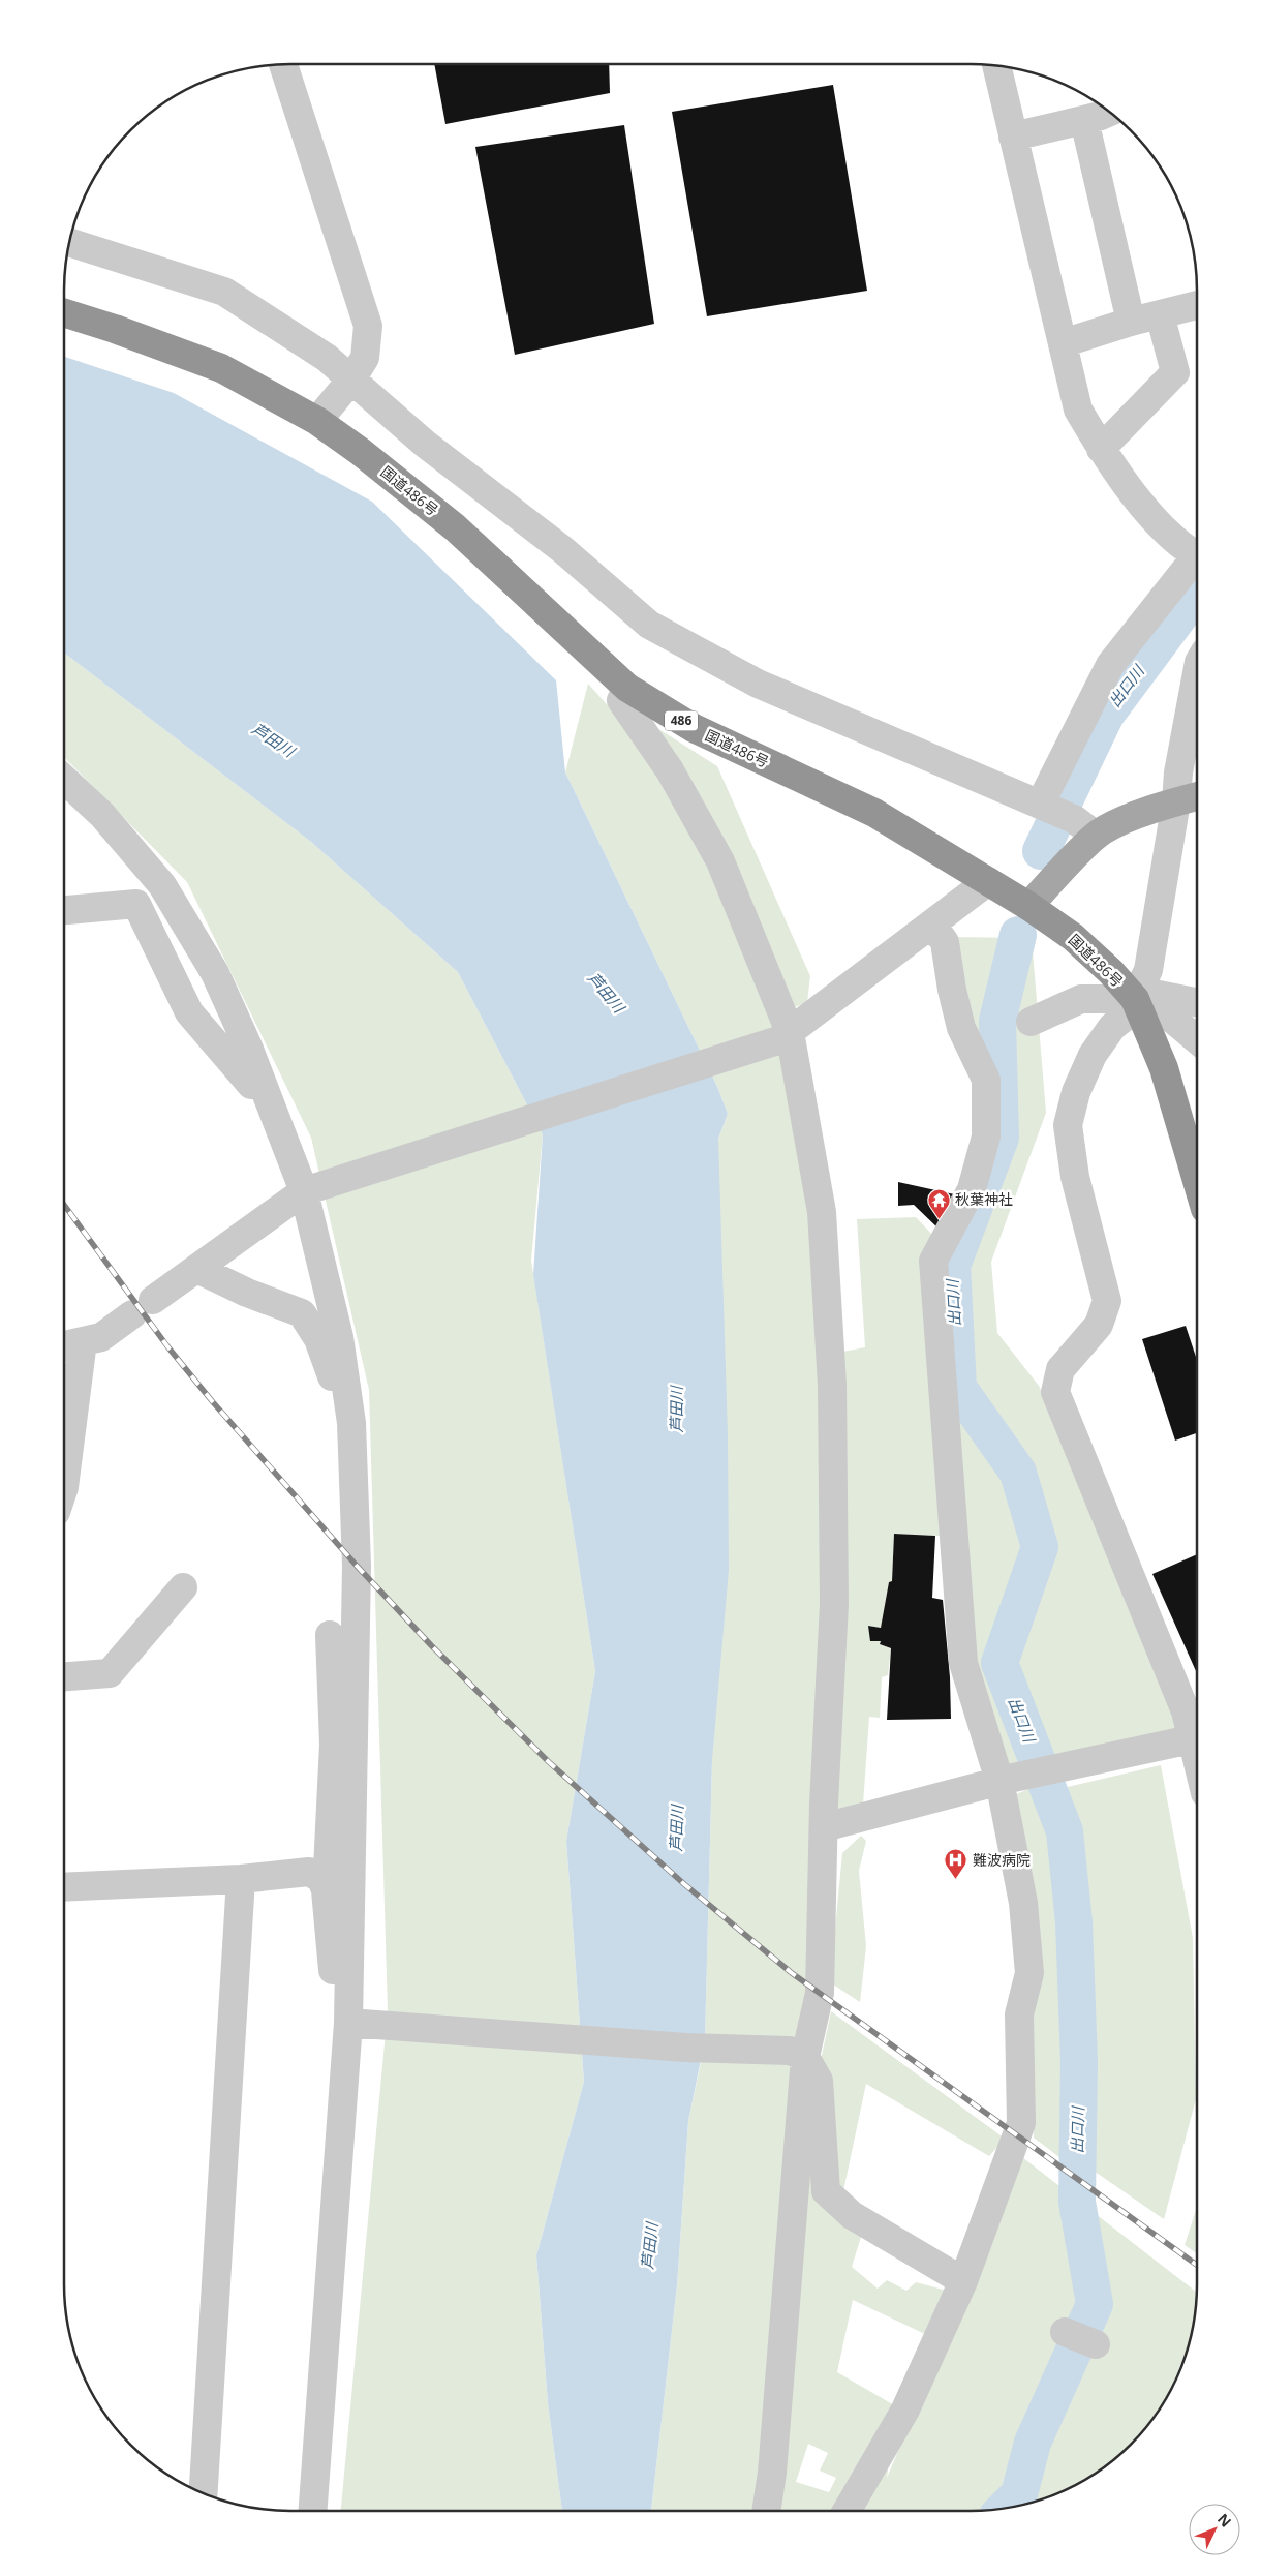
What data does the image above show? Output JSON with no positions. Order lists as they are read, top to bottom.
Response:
{
  "streets": {
    "highway": ["国道486号", "486"]
  },
  "water": ["出口川", "芦田川"],
  "places": {
    "temple": ["秋葉神社"],
    "hospital": ["難波病院"]
  },
  "north": "top right"
}
